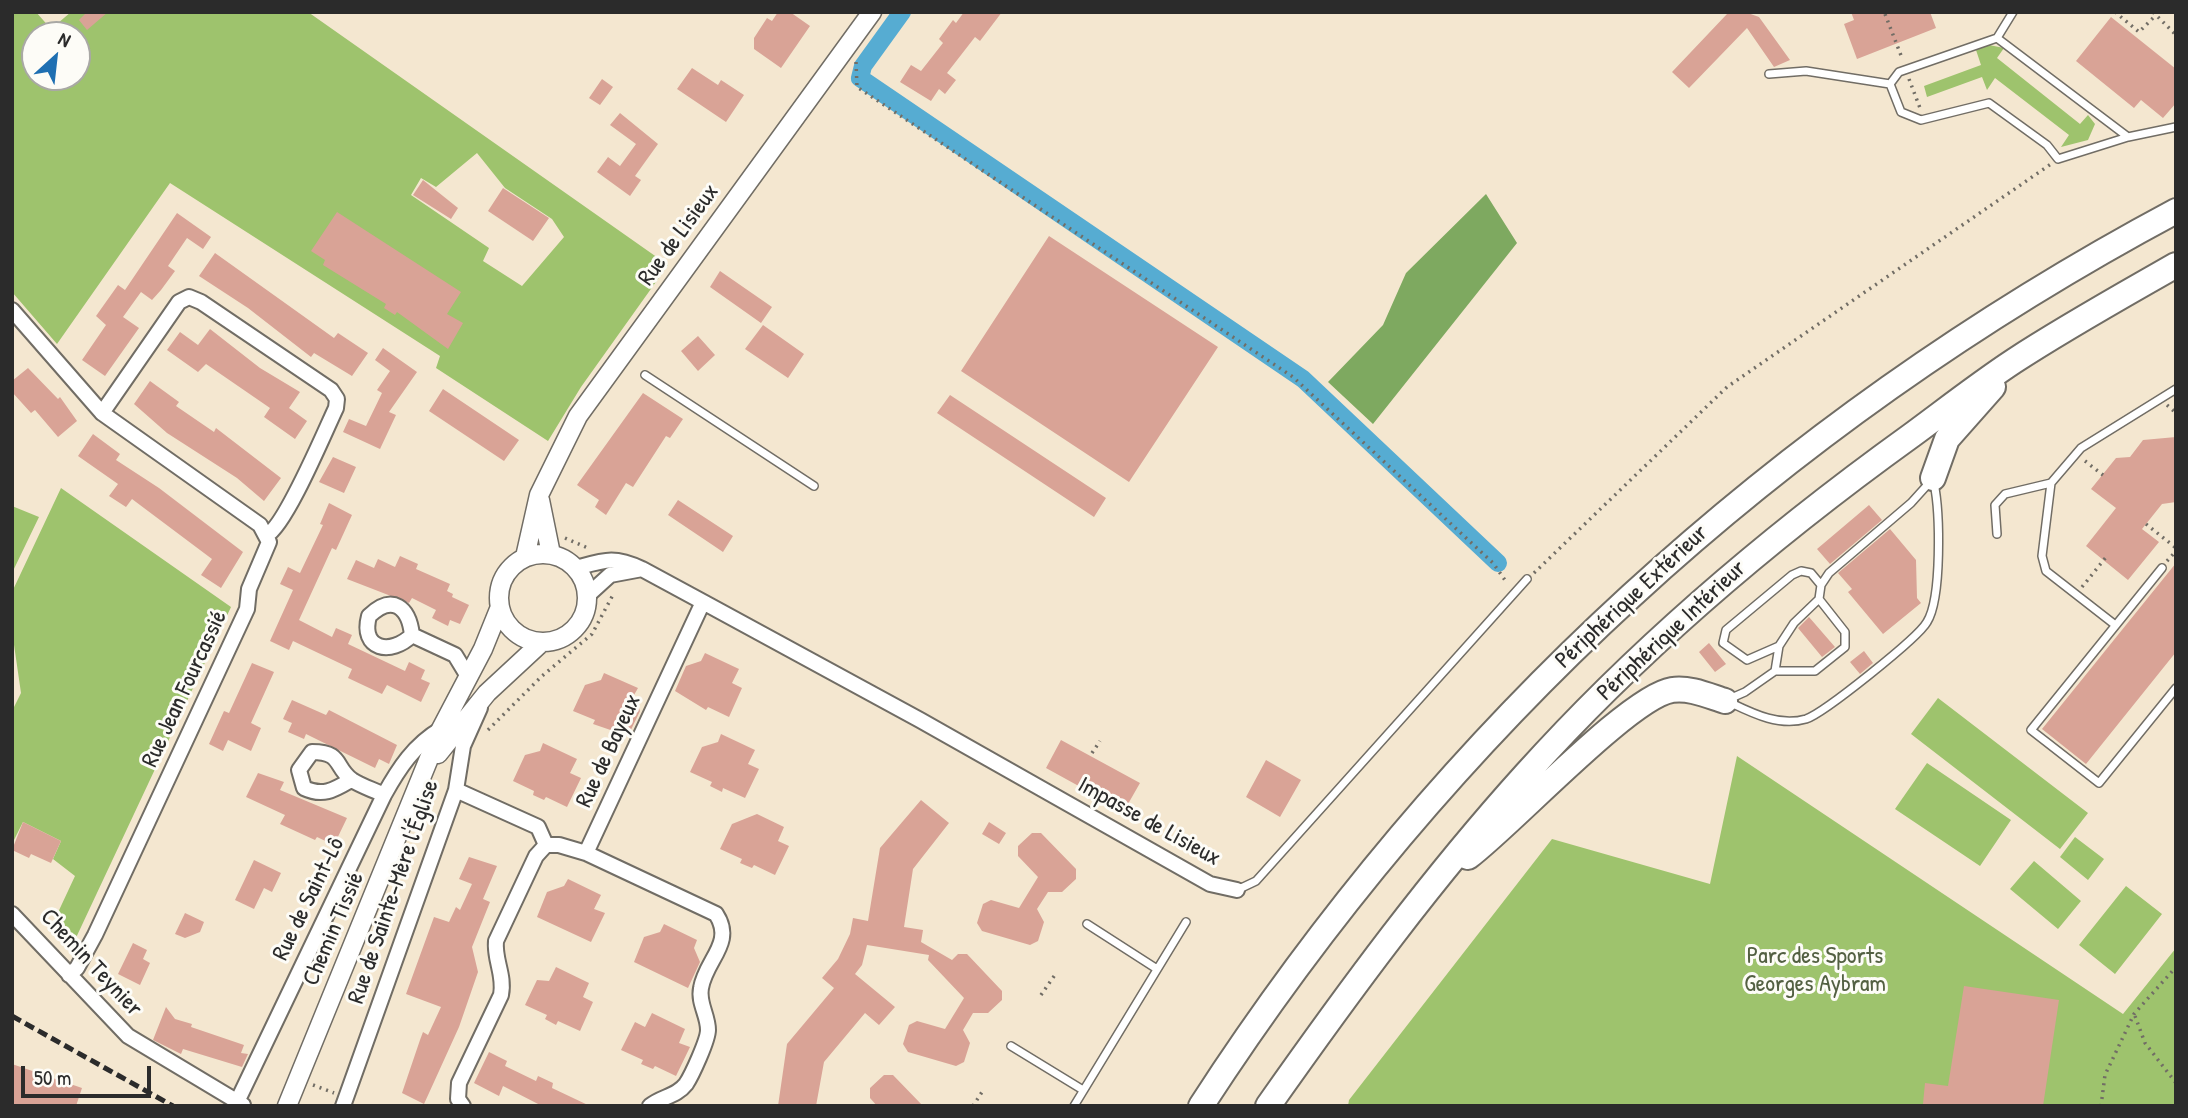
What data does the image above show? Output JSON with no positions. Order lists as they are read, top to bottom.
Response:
{
  "streets": {
    "highway": ["Périphérique Extérieur", "Périphérique Intérieur"],
    "street": [
      "Rue de Lisieux",
      "Rue Jean Fourcassié",
      "Rue de Bayeux",
      "Impasse de Lisieux",
      "Rue de Sainte-Mère l'Église",
      "Rue de Saint-Lô",
      "Chemin Tissié",
      "Chemin Teynier"
    ]
  },
  "crossings": [
    ["Rue de Lisieux", "Chemin Tissié"],
    ["Rue Jean Fourcassié", "Chemin Teynier"],
    ["Rue de Bayeux", "Impasse de Lisieux"],
    ["Rue de Sainte-Mère l'Église", "Chemin Tissié"],
    ["Rue de Saint-Lô", "Chemin Tissié"],
    ["Rue de Saint-Lô", "Chemin Teynier"]
  ],
  "parks": ["Parc des Sports Georges Aybram"],
  "scale_bar": "50 m",
  "north": "top right"
}
